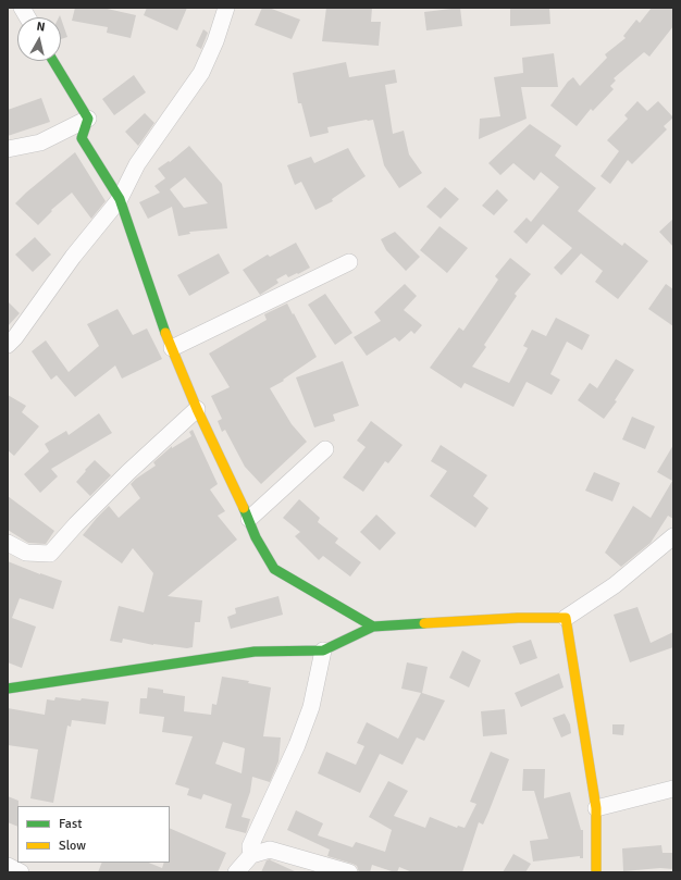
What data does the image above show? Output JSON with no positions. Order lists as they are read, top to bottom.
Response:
{
  "legend": ["Fast", "Slow"],
  "north": "top"
}
